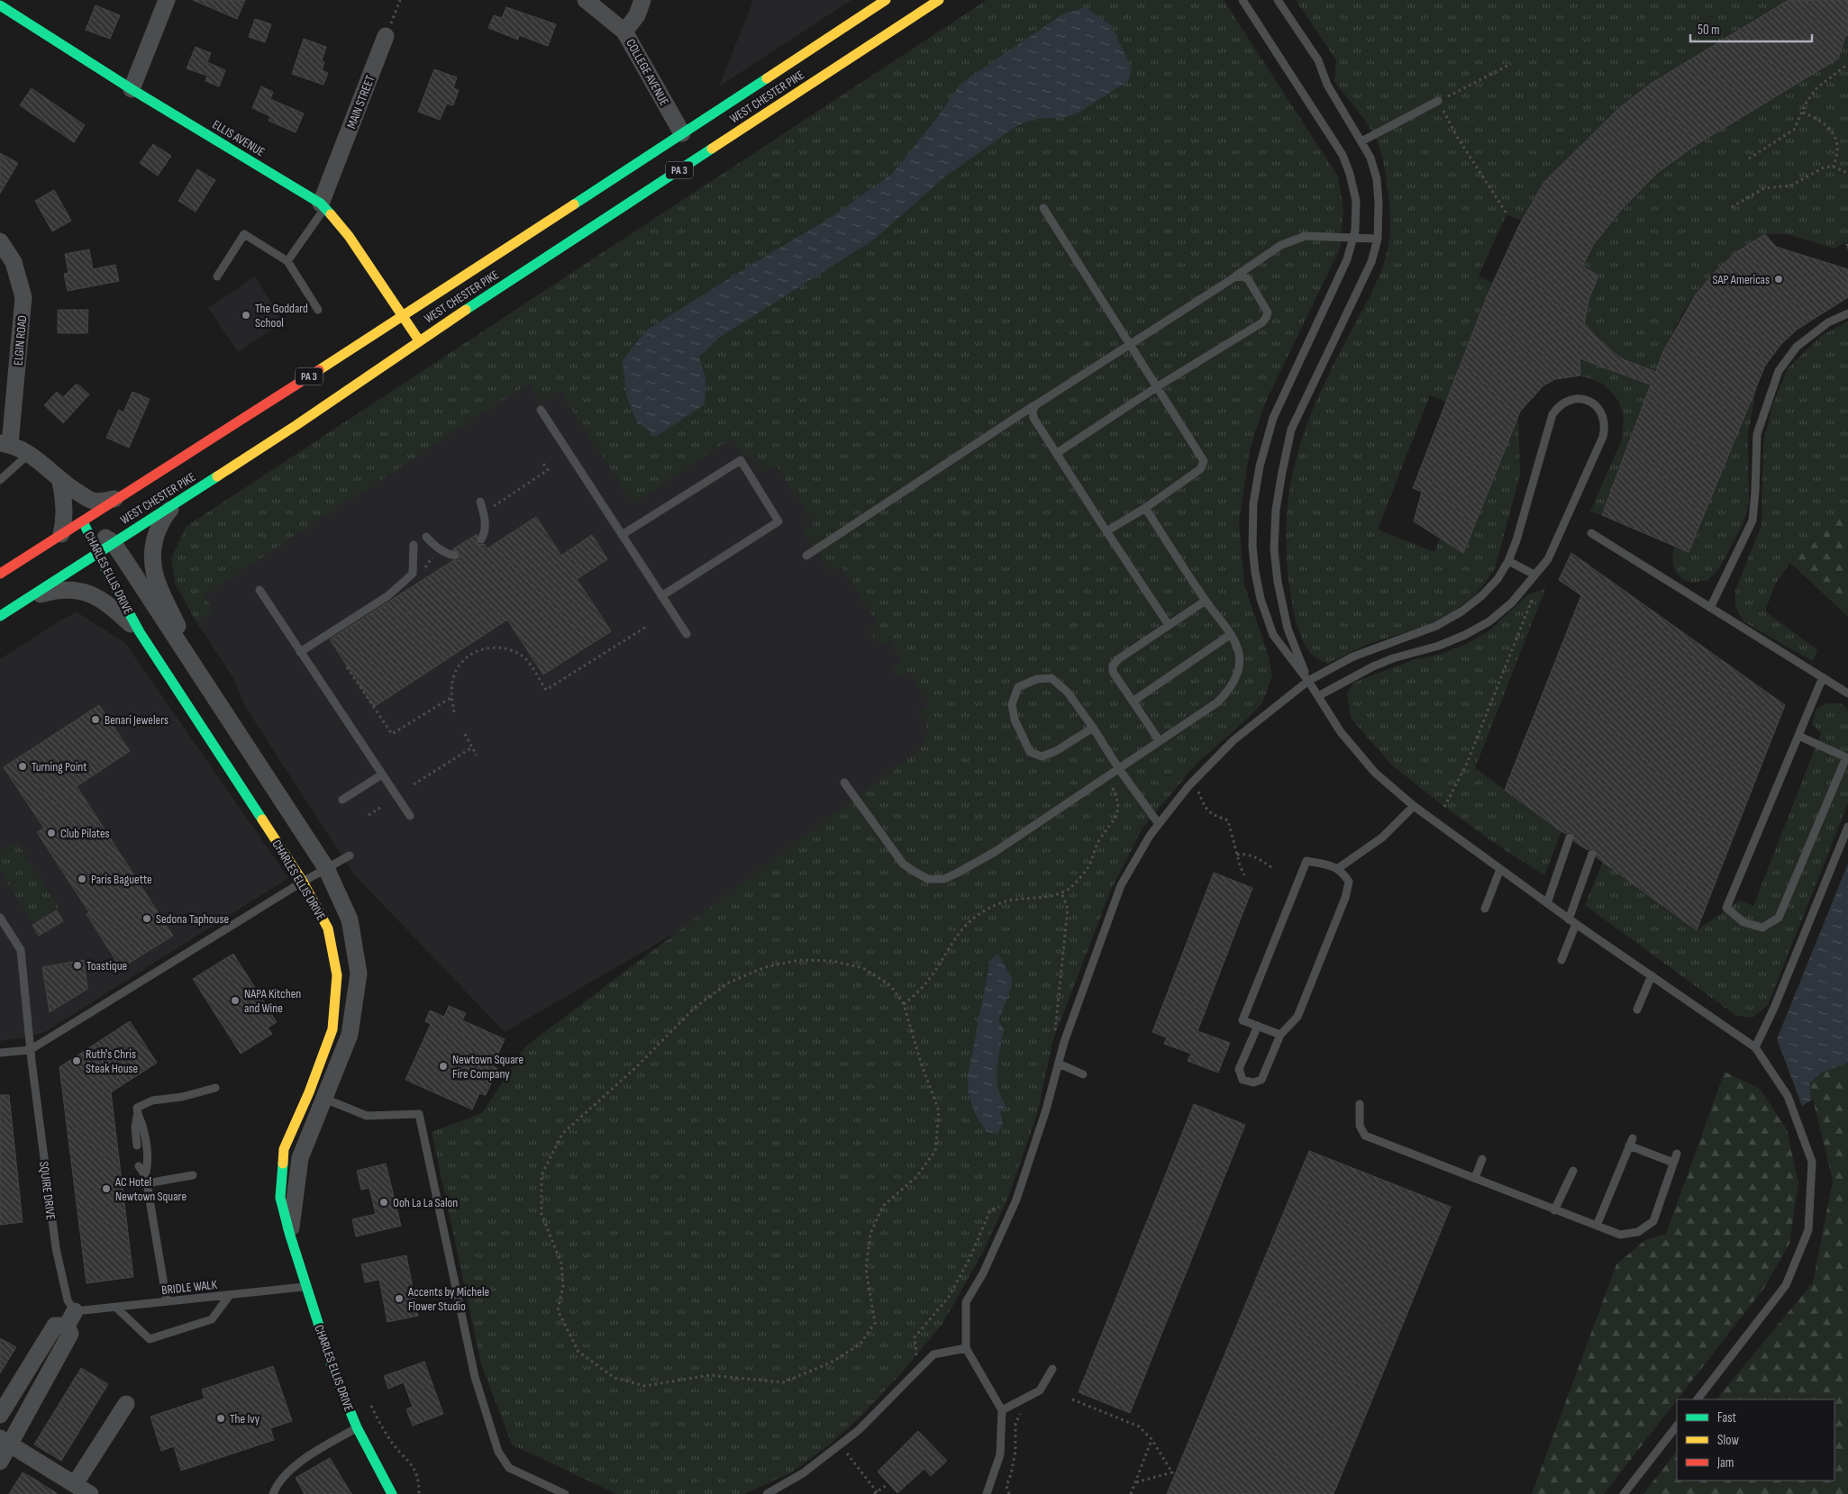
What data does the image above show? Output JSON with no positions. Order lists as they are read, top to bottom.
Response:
{
  "streets": {
    "main road": [
      "WEST CHESTER PIKE",
      "ELLIS AVENUE",
      "PA 3",
      "CHARLES ELLIS DRIVE"
    ],
    "street": ["COLLEGE AVENUE", "MAIN STREET", "ELGIN ROAD"],
    "lane": ["SQUIRE DRIVE", "BRIDLE WALK"]
  },
  "crossings": [
    ["COLLEGE AVENUE", "WEST CHESTER PIKE"],
    ["WEST CHESTER PIKE", "ELLIS AVENUE"],
    ["WEST CHESTER PIKE", "CHARLES ELLIS DRIVE"],
    ["MAIN STREET", "ELLIS AVENUE"],
    ["CHARLES ELLIS DRIVE", "BRIDLE WALK"],
    ["SQUIRE DRIVE", "BRIDLE WALK"]
  ],
  "places": [
    "SAP Americas",
    "The Goddard School",
    "Benari Jewelers",
    "Turning Point",
    "Club Pilates",
    "Paris Baguette",
    "Sedona Taphouse",
    "Toastique",
    "NAPA Kitchen and Wine",
    "Ruth's Chris Steak House",
    "Newtown Square Fire Company",
    "AC Hotel Newtown Square",
    "Ooh La La Salon",
    "Accents by Michele Flower Studio",
    "The Ivy"
  ],
  "legend": ["Fast", "Slow", "Jam"],
  "scale_bar": "50 m"
}
